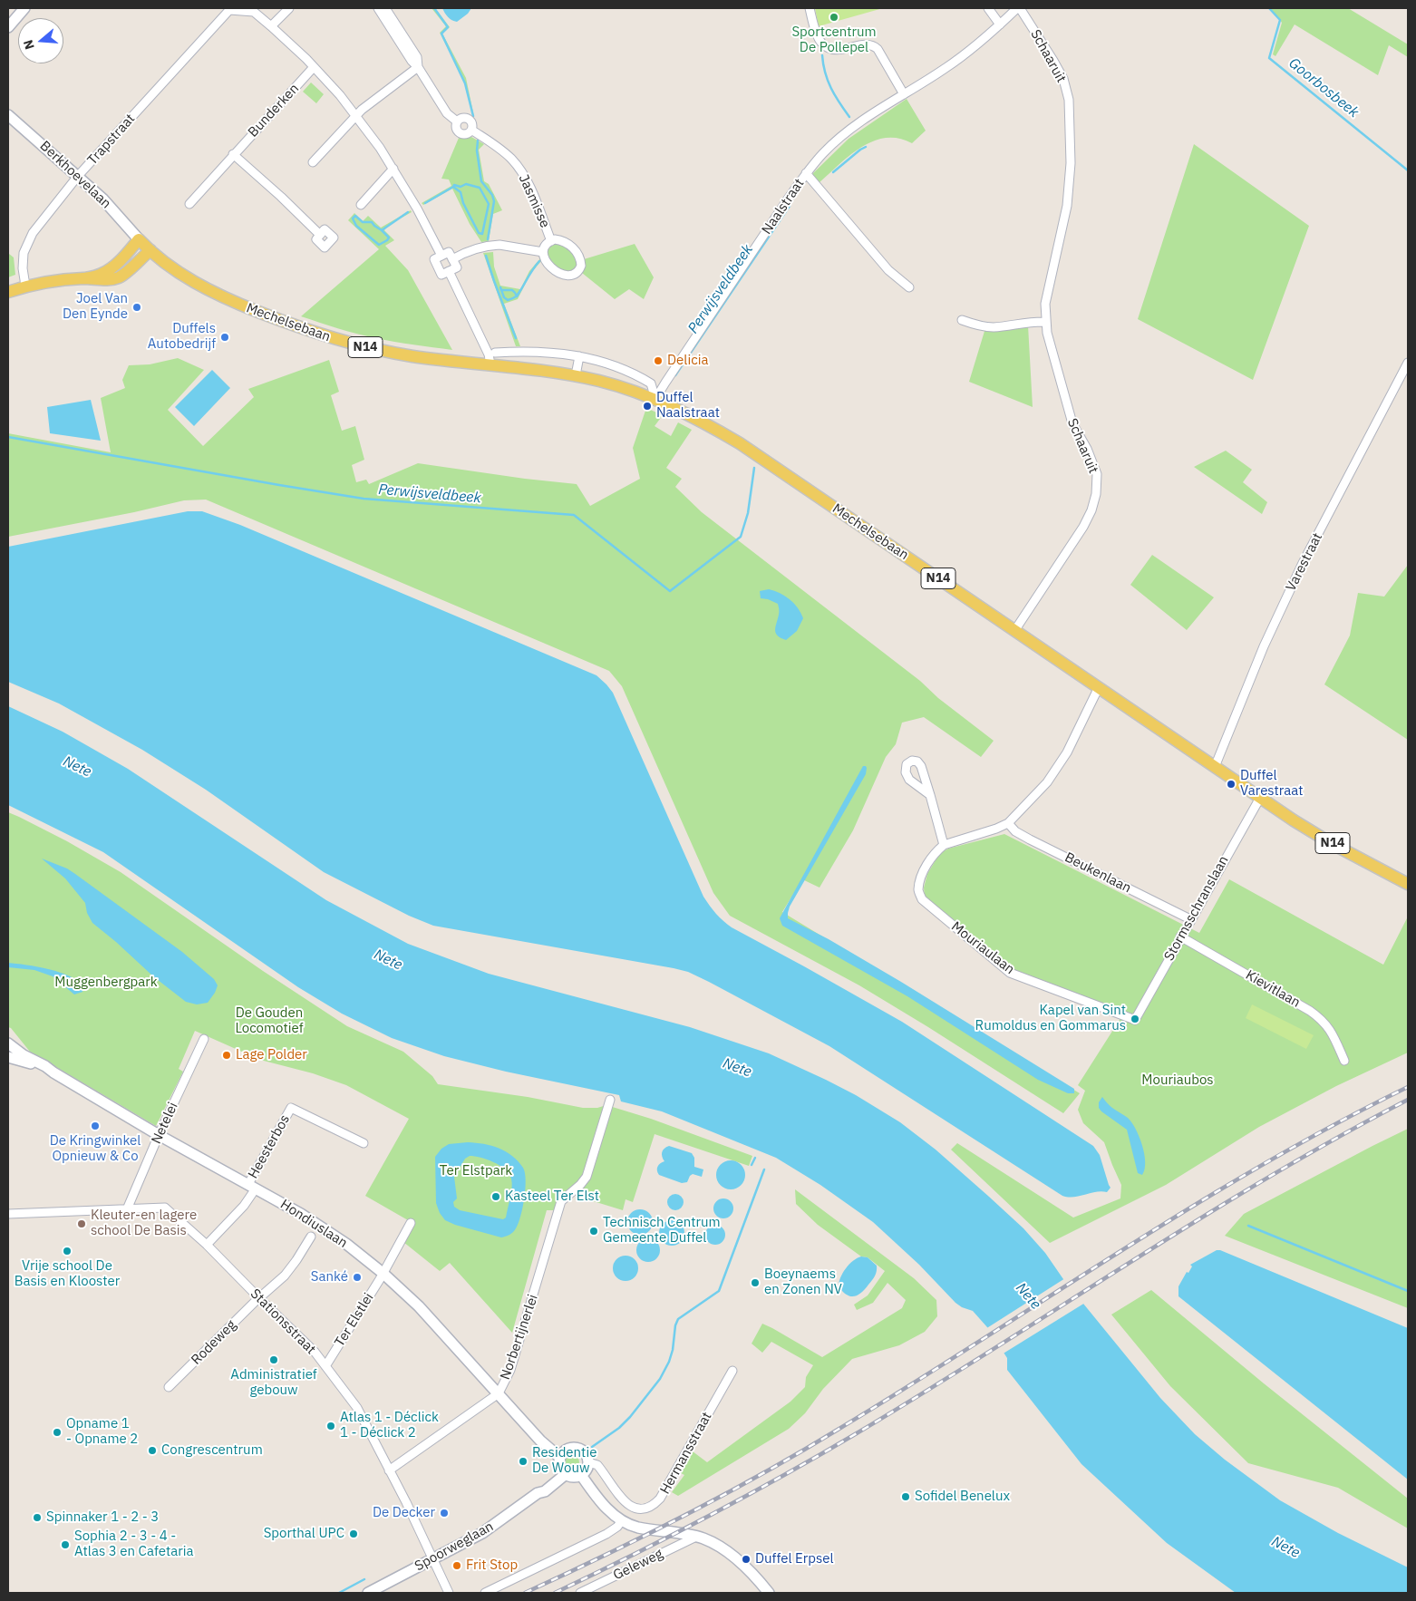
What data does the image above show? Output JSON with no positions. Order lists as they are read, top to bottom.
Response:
{
  "streets": {
    "main road": ["Mechelsebaan", "N14"],
    "street": [
      "Schaaruit",
      "Bunderken",
      "Trapstraat",
      "Berkhoevelaan",
      "Jasmisse",
      "Naalstraat",
      "Varestraat",
      "Beukenlaan",
      "Stormsschranslaan",
      "Mouriaulaan",
      "Kievitlaan",
      "Netelei",
      "Heesterbos",
      "Hondiuslaan",
      "Ter Elstlei",
      "Stationsstraat",
      "Norbertijnerlei",
      "Rodeweg",
      "Hermansstraat",
      "Spoorweglaan",
      "Geleweg"
    ]
  },
  "crossings": [
    ["Schaaruit", "Naalstraat"],
    ["Schaaruit", "Mechelsebaan"],
    ["Trapstraat", "Berkhoevelaan"],
    ["Berkhoevelaan", "Mechelsebaan"],
    ["Naalstraat", "Mechelsebaan"],
    ["Mechelsebaan", "N14"],
    ["Mechelsebaan", "Varestraat"],
    ["N14", "Varestraat"],
    ["N14", "Stormsschranslaan"],
    ["Beukenlaan", "Stormsschranslaan"],
    ["Stormsschranslaan", "Mouriaulaan"],
    ["Stormsschranslaan", "Kievitlaan"],
    ["Netelei", "Hondiuslaan"],
    ["Netelei", "Stationsstraat"],
    ["Heesterbos", "Hondiuslaan"],
    ["Hondiuslaan", "Ter Elstlei"],
    ["Hondiuslaan", "Norbertijnerlei"],
    ["Hondiuslaan", "Hermansstraat"],
    ["Hondiuslaan", "Spoorweglaan"],
    ["Ter Elstlei", "Stationsstraat"],
    ["Stationsstraat", "Norbertijnerlei"],
    ["Stationsstraat", "Rodeweg"],
    ["Stationsstraat", "Spoorweglaan"],
    ["Hermansstraat", "Spoorweglaan"]
  ],
  "water": ["Goorbosbeek", "Perwijsveldbeek", "Nete"],
  "parks": [
    "Muggenbergpark",
    "De Gouden Locomotief",
    "Mouriaubos",
    "Ter Elstpark"
  ],
  "places": [
    "Sportcentrum De Pollepel",
    "Joel Van Den Eynde",
    "Duffels Autobedrijf",
    "Delicia",
    "Duffel Naalstraat",
    "Duffel Varestraat",
    "Kapel van Sint Rumoldus en Gommarus",
    "Lage Polder",
    "De Kringwinkel Opnieuw & Co",
    "Kasteel Ter Elst",
    "Kleuter-en lagere school De Basis",
    "Technisch Centrum Gemeente Duffel",
    "Vrije school De Basis en Klooster",
    "Sanké",
    "Boeynaems en Zonen NV",
    "Administratief gebouw",
    "Atlas 1 - Déclick 1 - Déclick 2",
    "Opname 1 - Opname 2",
    "Congrescentrum",
    "Residentie De Wouw",
    "Sofidel Benelux",
    "De Decker",
    "Spinnaker 1 - 2 - 3",
    "Sporthal UPC",
    "Sophia 2 - 3 - 4 - Atlas 3 en Cafetaria",
    "Duffel Erpsel",
    "Frit Stop"
  ],
  "north": "left"
}
